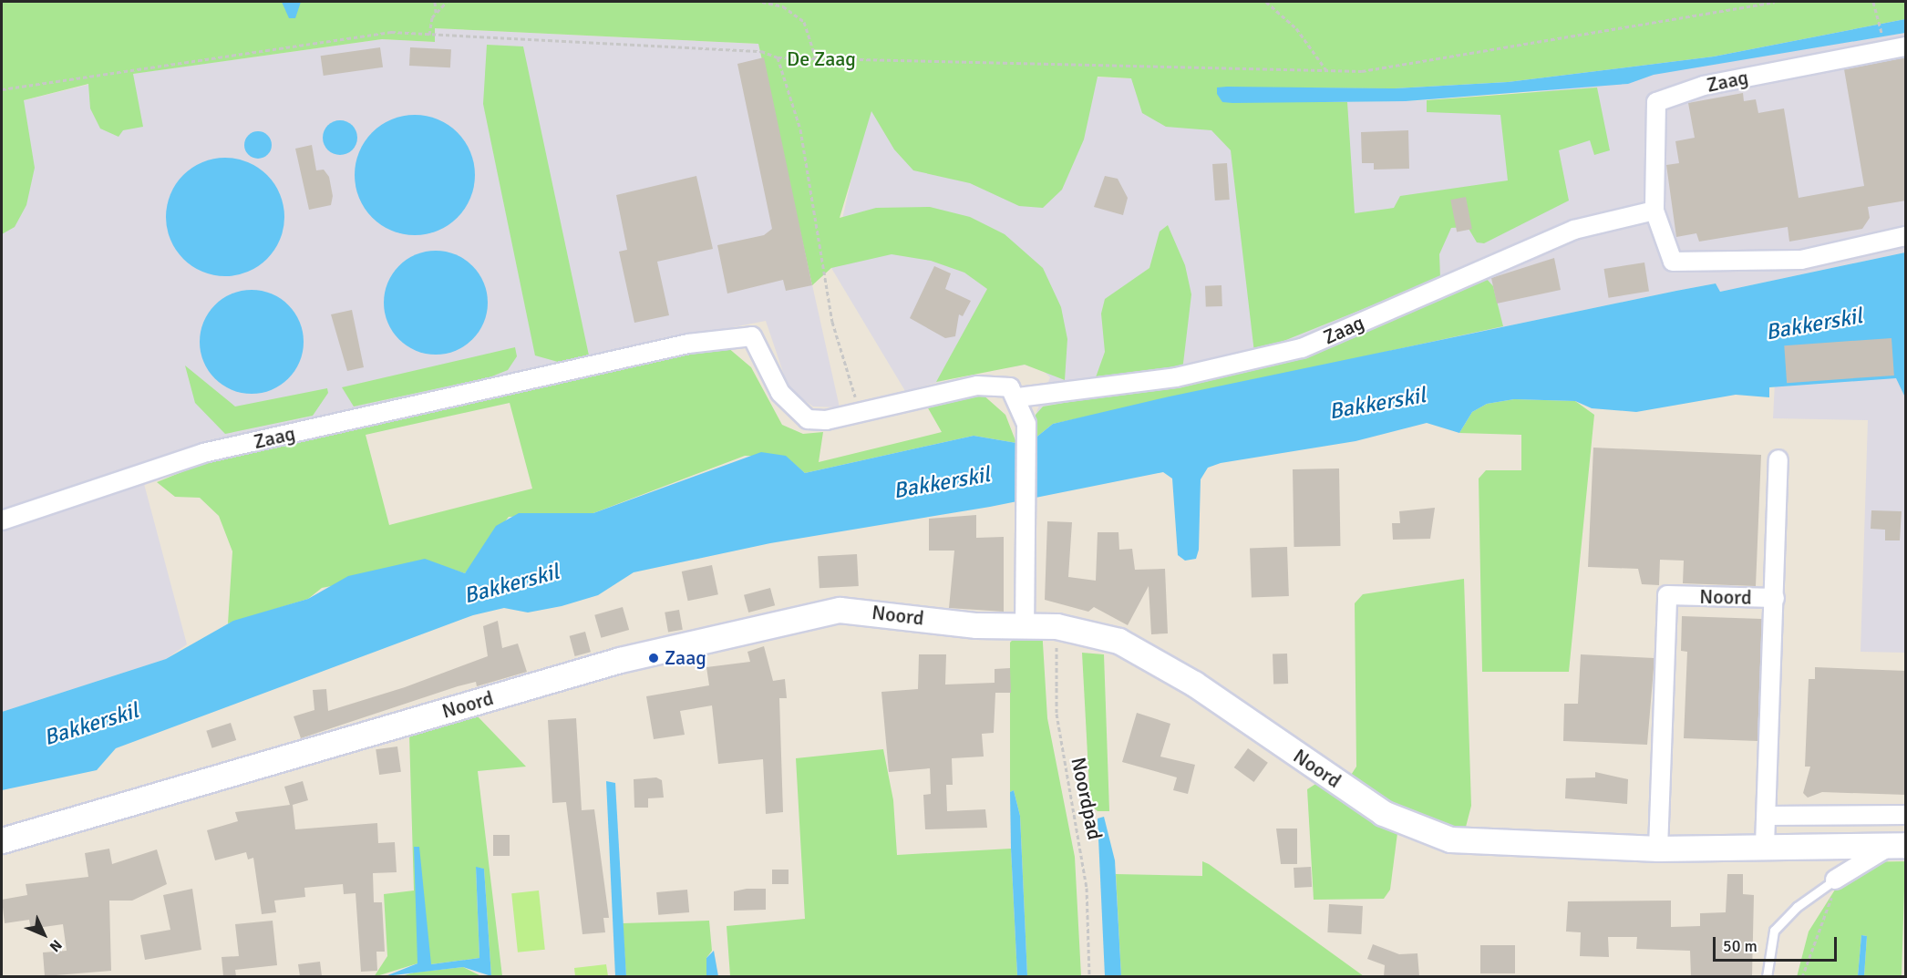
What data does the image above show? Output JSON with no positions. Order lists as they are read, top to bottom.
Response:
{
  "streets": {
    "street": ["Zaag", "Noord"],
    "path": ["Noordpad"]
  },
  "crossings": [
    ["Noord", "Noordpad"]
  ],
  "water": ["Bakkerskil"],
  "parks": ["De Zaag"],
  "places": ["Zaag"],
  "scale_bar": "50 m",
  "north": "bottom right"
}
